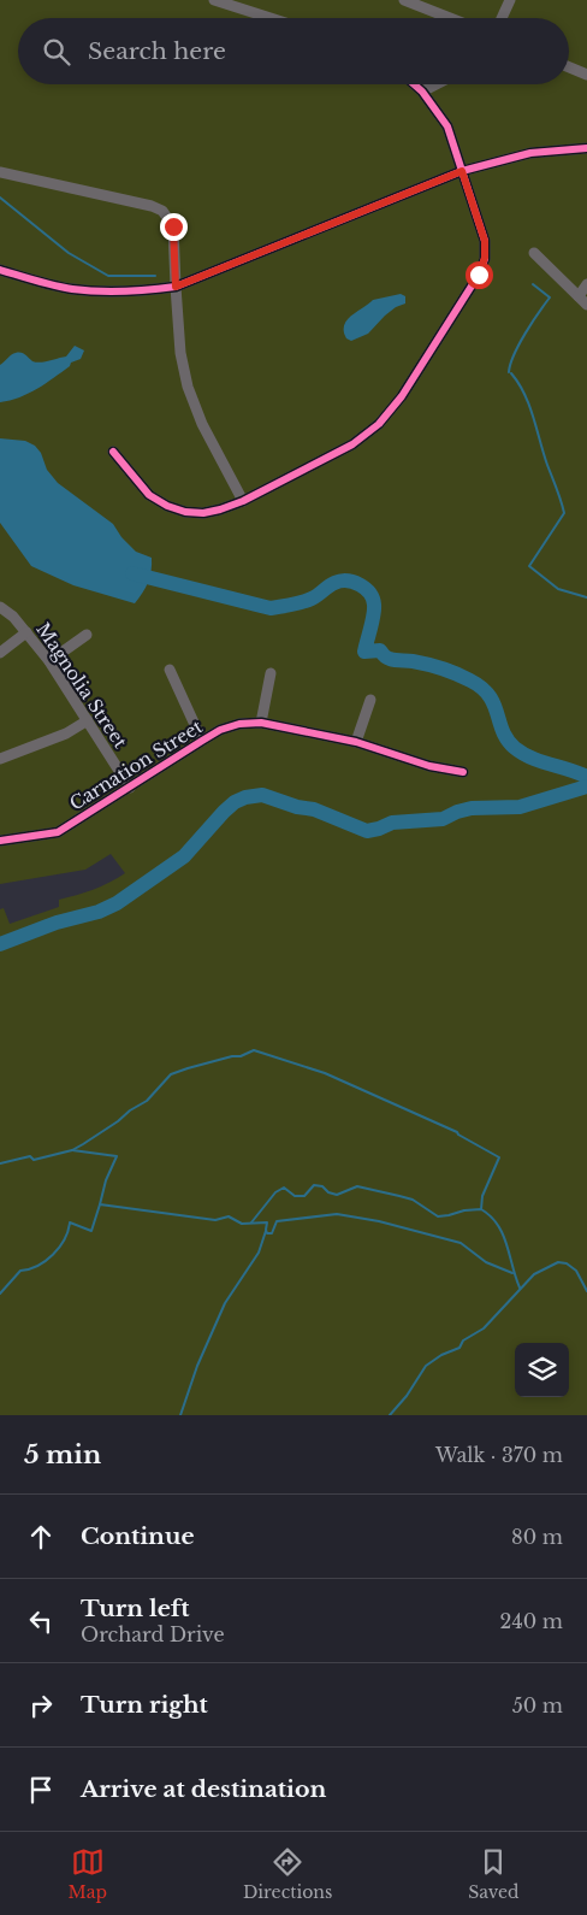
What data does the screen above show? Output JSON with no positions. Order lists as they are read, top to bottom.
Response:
{
  "streets": {
    "street": ["Magnolia Street", "Carnation Street"]
  },
  "crossings": [
    ["Magnolia Street", "Carnation Street"]
  ],
  "page": {
    "search": "Search here",
    "heading": ["5 min", "Walk · 370 m"],
    "list": [
      ["Continue", "80 m"],
      ["Turn left", "Orchard Drive", "240 m"],
      ["Turn right", "50 m"],
      "Arrive at destination"
    ],
    "nav": ["Map", "Directions", "Saved"]
  }
}
